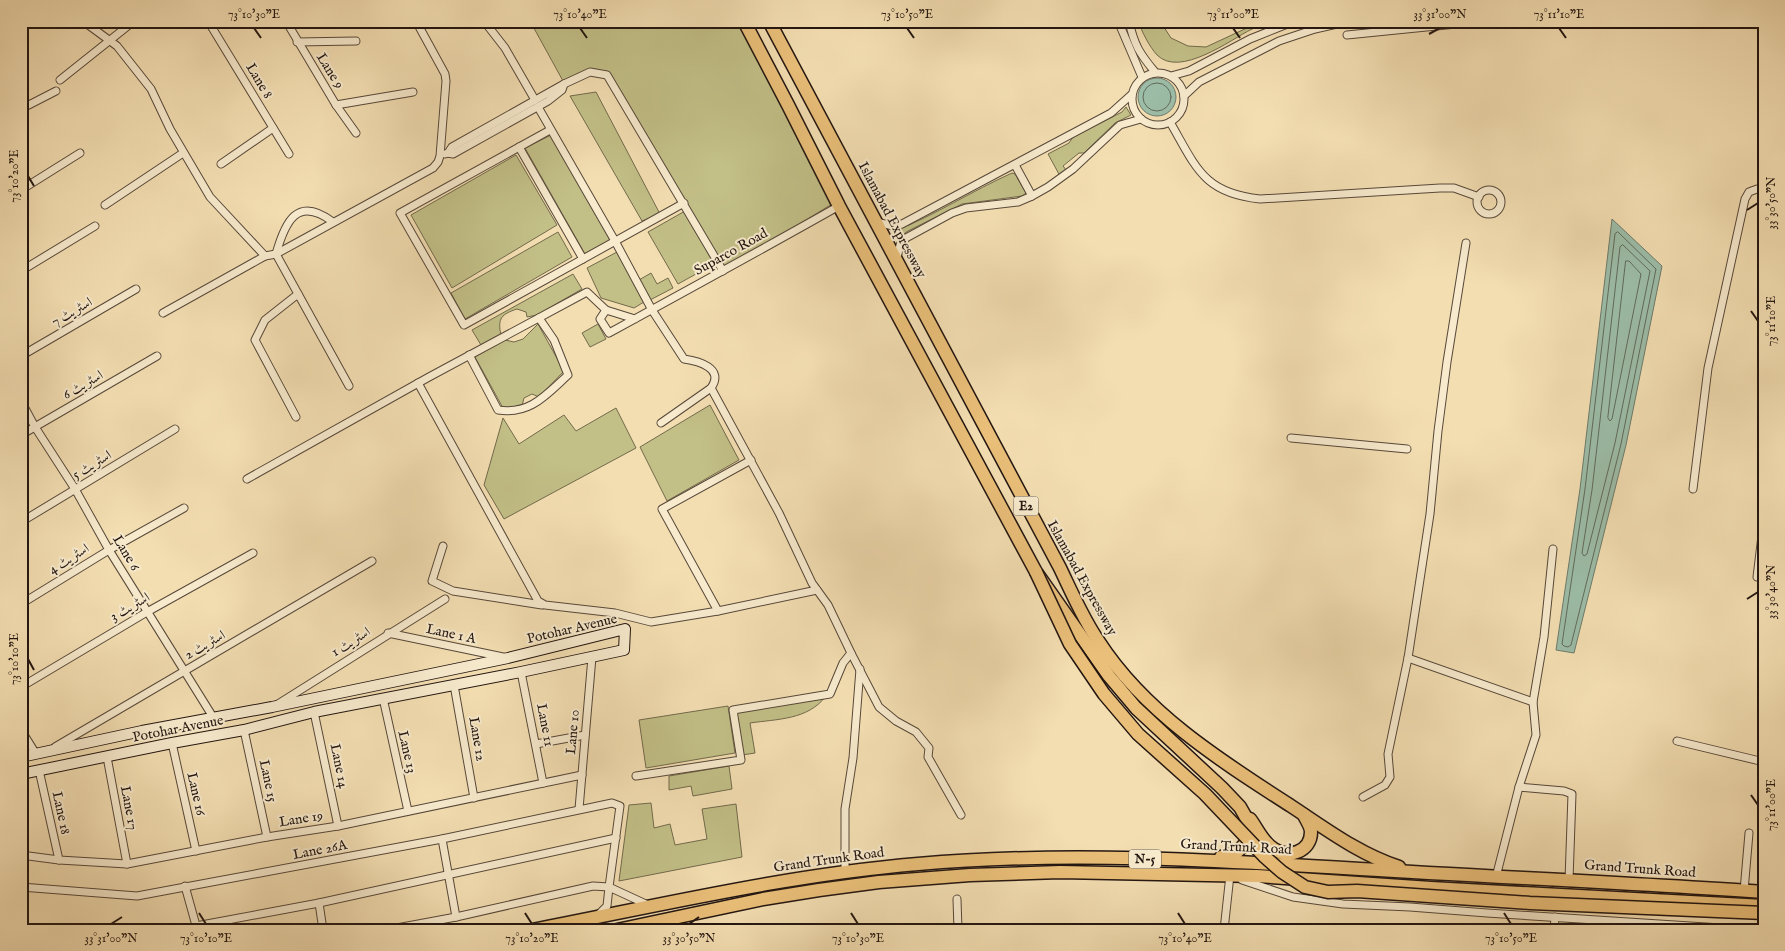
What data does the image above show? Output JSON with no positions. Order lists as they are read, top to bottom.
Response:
{
  "streets": {
    "highway": [
      "Islamabad Expressway",
      "E2",
      "Grand Trunk Road",
      "N-5"
    ],
    "street": [
      "Lane 9",
      "Lane 8",
      "Suparco Road",
      "اسٹریٹ 7",
      "اسٹریٹ 6",
      "اسٹریٹ 5",
      "Lane 6",
      "اسٹریٹ 4",
      "اسٹریٹ 3",
      "Potohar Avenue",
      "Lane 1 A",
      "اسٹریٹ 1",
      "اسٹریٹ 2",
      "Lane 11",
      "Lane 10",
      "Lane 12",
      "Lane 13",
      "Lane 14",
      "Lane 15",
      "Lane 16",
      "Lane 17",
      "Lane 18",
      "Lane 19",
      "Lane 26A"
    ]
  },
  "crossings": [
    ["Islamabad Expressway", "Grand Trunk Road"],
    ["Suparco Road", "E2"],
    ["اسٹریٹ 6", "Lane 6"],
    ["اسٹریٹ 5", "Lane 6"],
    ["Lane 6", "اسٹریٹ 4"],
    ["Lane 6", "اسٹریٹ 3"],
    ["Lane 6", "Potohar Avenue"],
    ["Lane 6", "اسٹریٹ 2"],
    ["Potohar Avenue", "Lane 1 A"],
    ["Potohar Avenue", "اسٹریٹ 1"],
    ["Potohar Avenue", "اسٹریٹ 2"],
    ["Potohar Avenue", "Lane 11"],
    ["Potohar Avenue", "Lane 10"],
    ["Potohar Avenue", "Lane 12"],
    ["Potohar Avenue", "Lane 13"],
    ["Potohar Avenue", "Lane 14"],
    ["Potohar Avenue", "Lane 15"],
    ["Potohar Avenue", "Lane 16"],
    ["Potohar Avenue", "Lane 17"],
    ["Potohar Avenue", "Lane 18"],
    ["Lane 1 A", "اسٹریٹ 1"],
    ["Lane 11", "Lane 19"],
    ["Lane 10", "Lane 19"],
    ["Lane 10", "Lane 26A"],
    ["Lane 12", "Lane 19"],
    ["Lane 13", "Lane 19"],
    ["Lane 14", "Lane 19"],
    ["Lane 15", "Lane 19"],
    ["Lane 16", "Lane 19"],
    ["Lane 17", "Lane 19"],
    ["Lane 18", "Lane 19"]
  ],
  "coordinates": [
    "73°10'30\"E",
    "73°10'40\"E",
    "73°10'50\"E",
    "73°11'00\"E",
    "33°31'00\"N",
    "73°11'10\"E",
    "73°10'20\"E",
    "33°30'50\"N",
    "33°30'40\"N",
    "73°10'10\"E"
  ]
}
